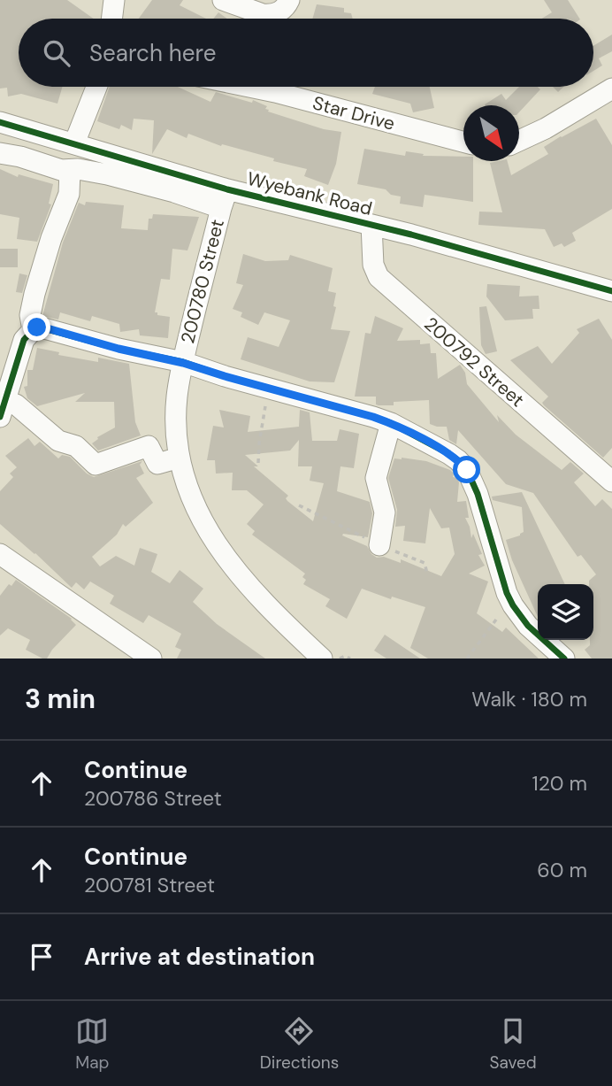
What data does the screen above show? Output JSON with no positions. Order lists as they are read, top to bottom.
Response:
{
  "streets": {
    "street": [
      "Star Drive",
      "Wyebank Road",
      "200780 Street",
      "200792 Street"
    ]
  },
  "crossings": [
    ["Wyebank Road", "200780 Street"],
    ["Wyebank Road", "200792 Street"]
  ],
  "north": "bottom right",
  "page": {
    "search": "Search here",
    "heading": ["3 min", "Walk · 180 m"],
    "list": [
      ["Continue", "200786 Street", "120 m"],
      ["Continue", "200781 Street", "60 m"],
      "Arrive at destination"
    ],
    "nav": ["Map", "Directions", "Saved"]
  }
}
